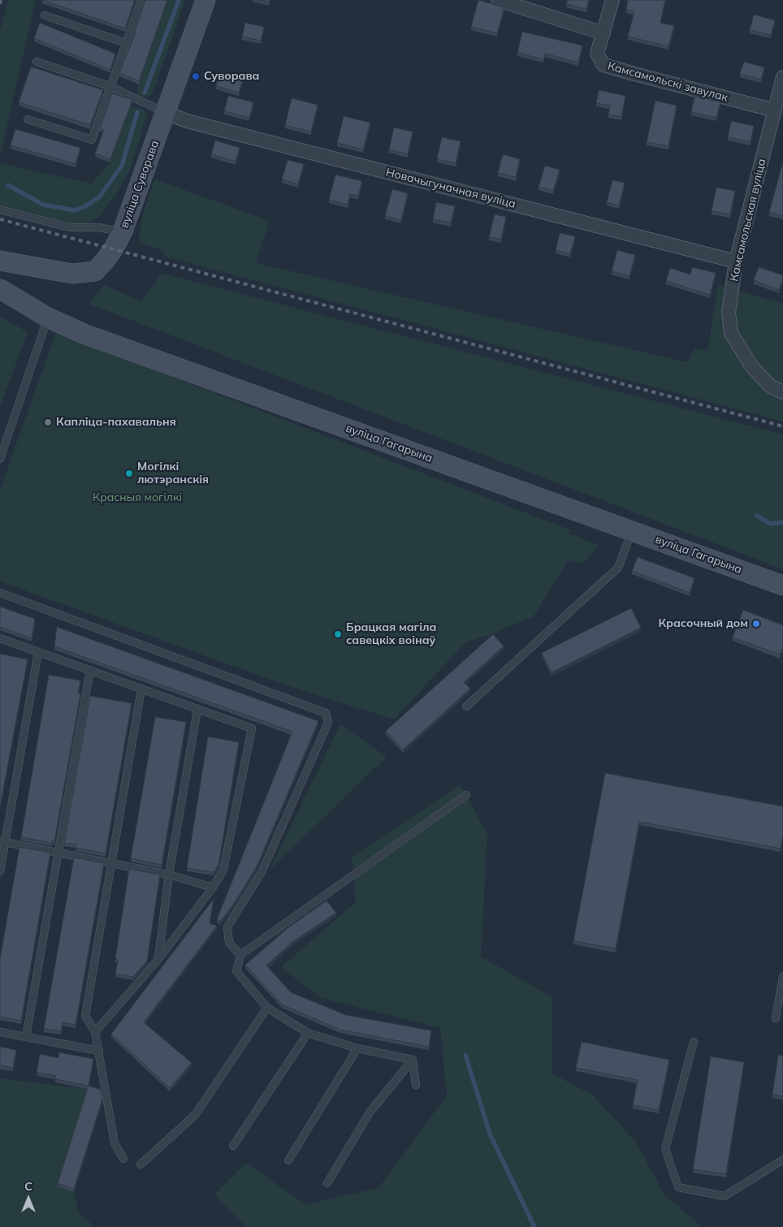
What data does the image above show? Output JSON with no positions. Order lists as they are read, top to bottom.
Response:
{
  "streets": {
    "main road": ["вуліца Суворава", "вуліца Гагарына"],
    "street": ["Камсамольскі завулак", "Новачыгуначная вуліца", "Камсамольская вуліца"]
  },
  "crossings": [
    ["Камсамольскі завулак", "Камсамольская вуліца"],
    ["вуліца Суворава", "Новачыгуначная вуліца"],
    ["Новачыгуначная вуліца", "Камсамольская вуліца"]
  ],
  "parks": ["Красныя могілкі"],
  "places": [
    "Суворава",
    "Капліца-пахавальня",
    "Могілкі лютэранскія",
    "Красочный дом",
    "Брацкая магіла савецкіх воінаў"
  ],
  "north": "top"
}
